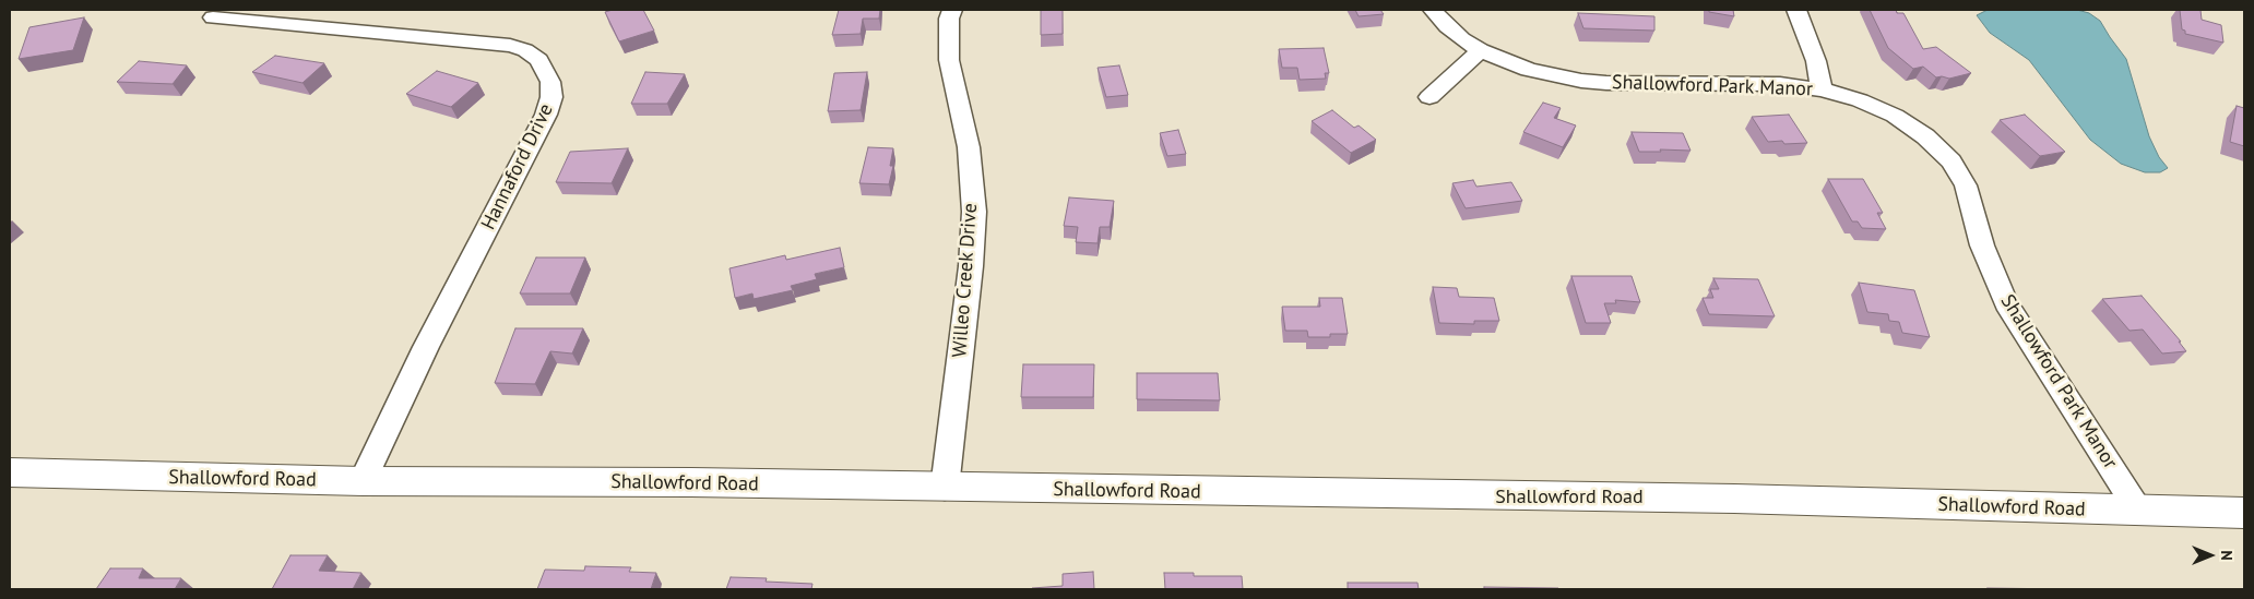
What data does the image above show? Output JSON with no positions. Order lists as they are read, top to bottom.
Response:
{
  "streets": {
    "street": [
      "Shallowford Park Manor",
      "Hannaford Drive",
      "Willeo Creek Drive",
      "Shallowford Road"
    ]
  },
  "crossings": [
    ["Shallowford Park Manor", "Shallowford Road"],
    ["Hannaford Drive", "Shallowford Road"],
    ["Willeo Creek Drive", "Shallowford Road"]
  ],
  "north": "right"
}
